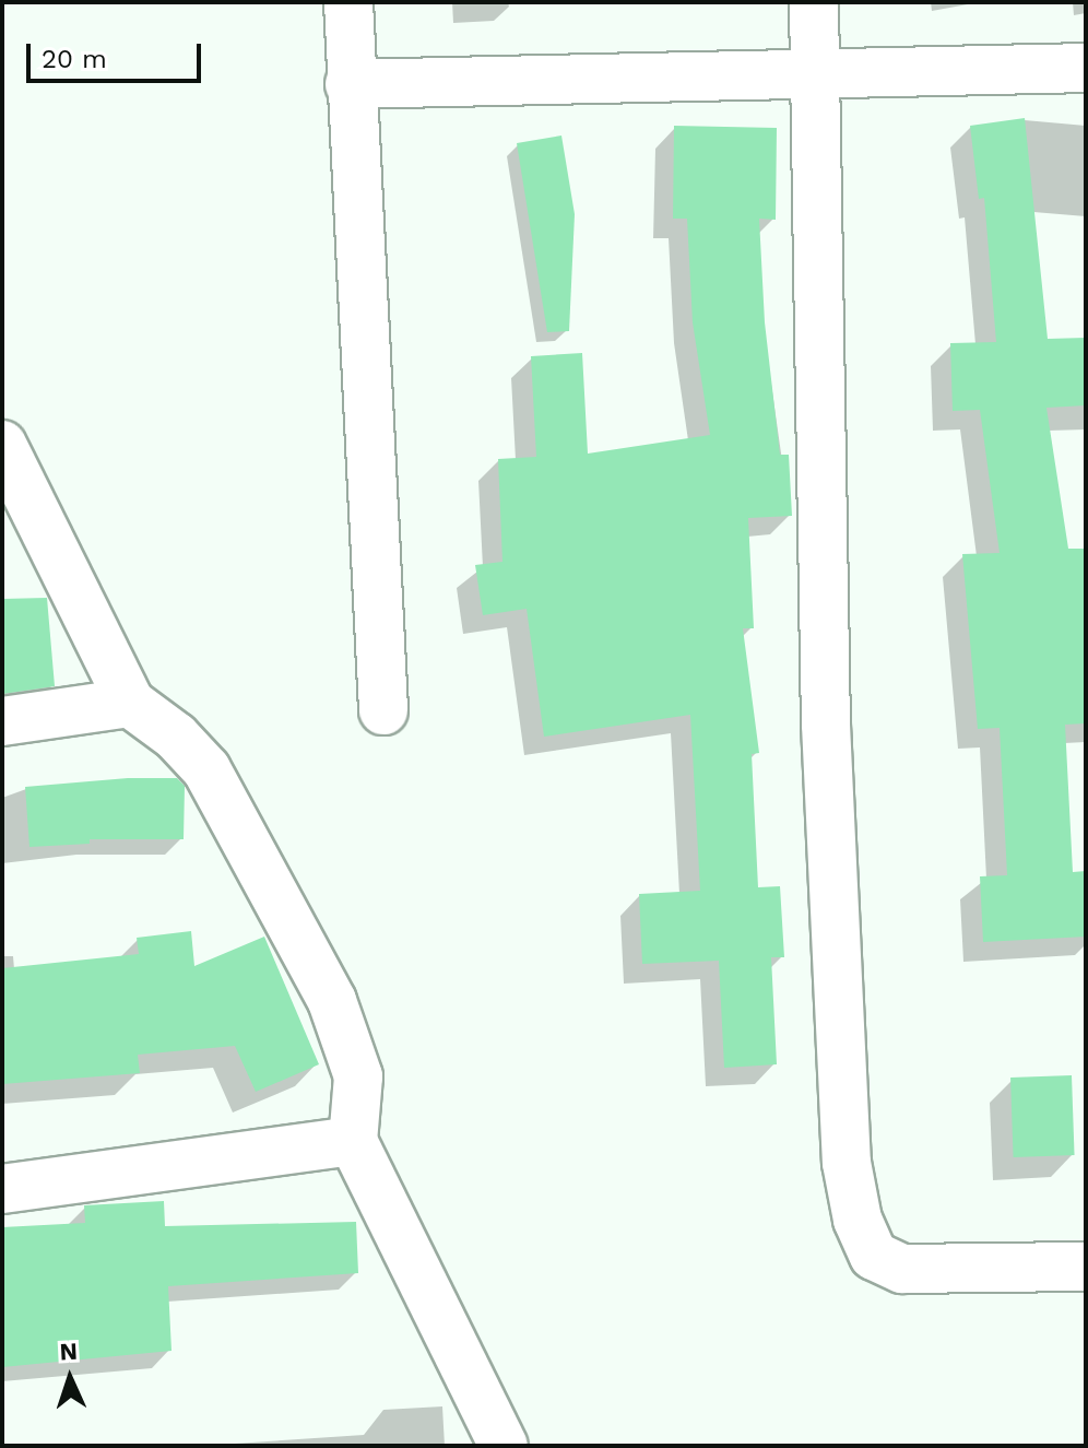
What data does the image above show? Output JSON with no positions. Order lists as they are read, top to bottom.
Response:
{
  "scale_bar": "20 m",
  "north": "top"
}
